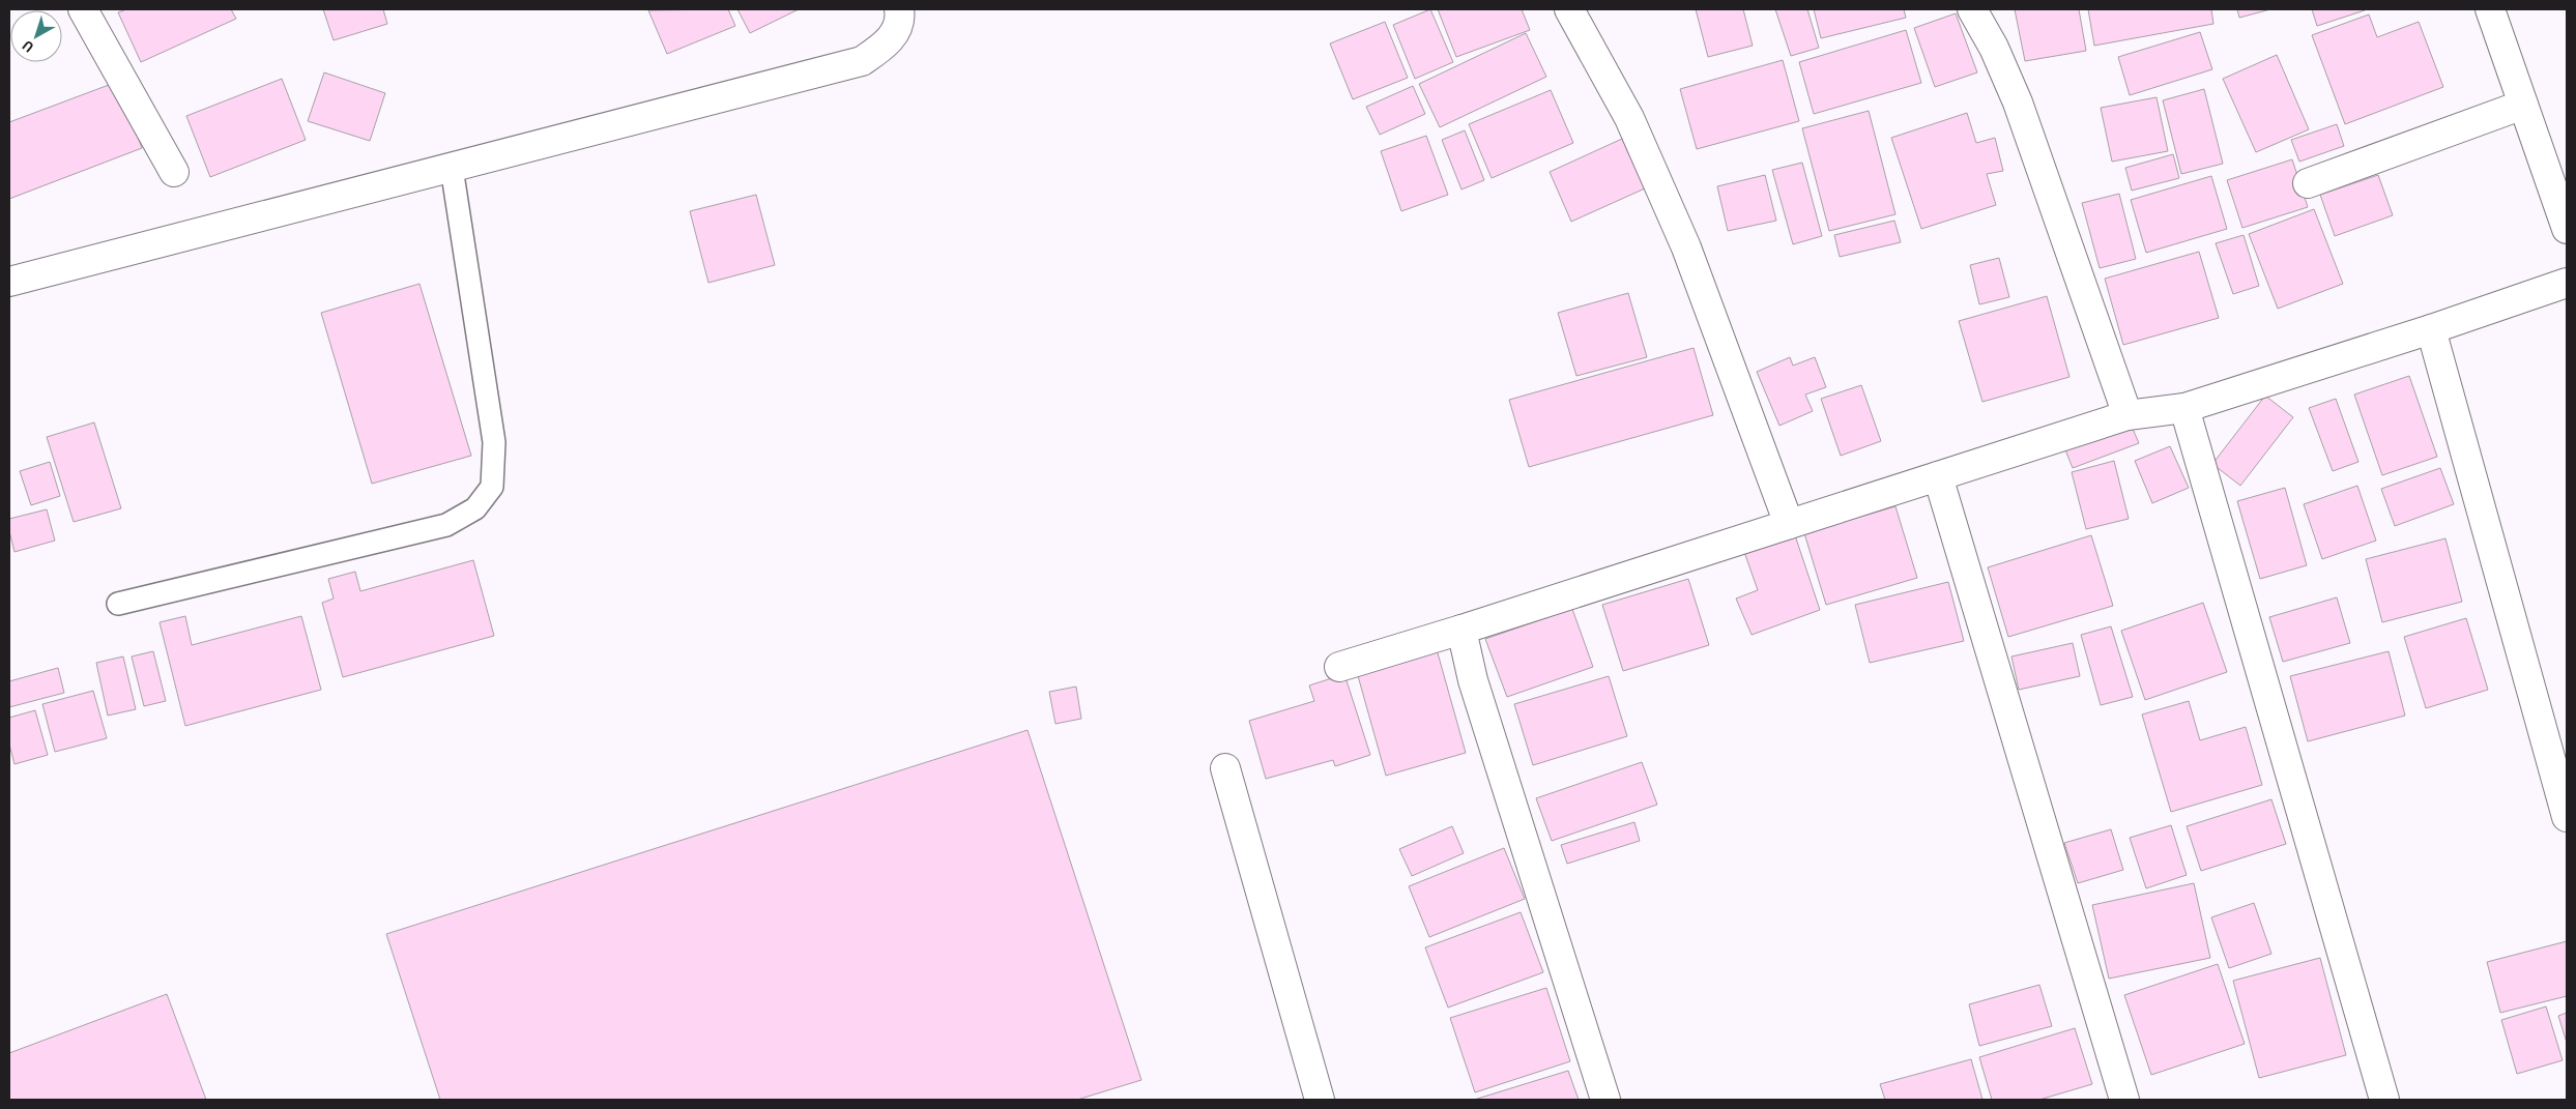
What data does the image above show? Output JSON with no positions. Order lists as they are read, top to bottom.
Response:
{
  "north": "bottom left"
}
